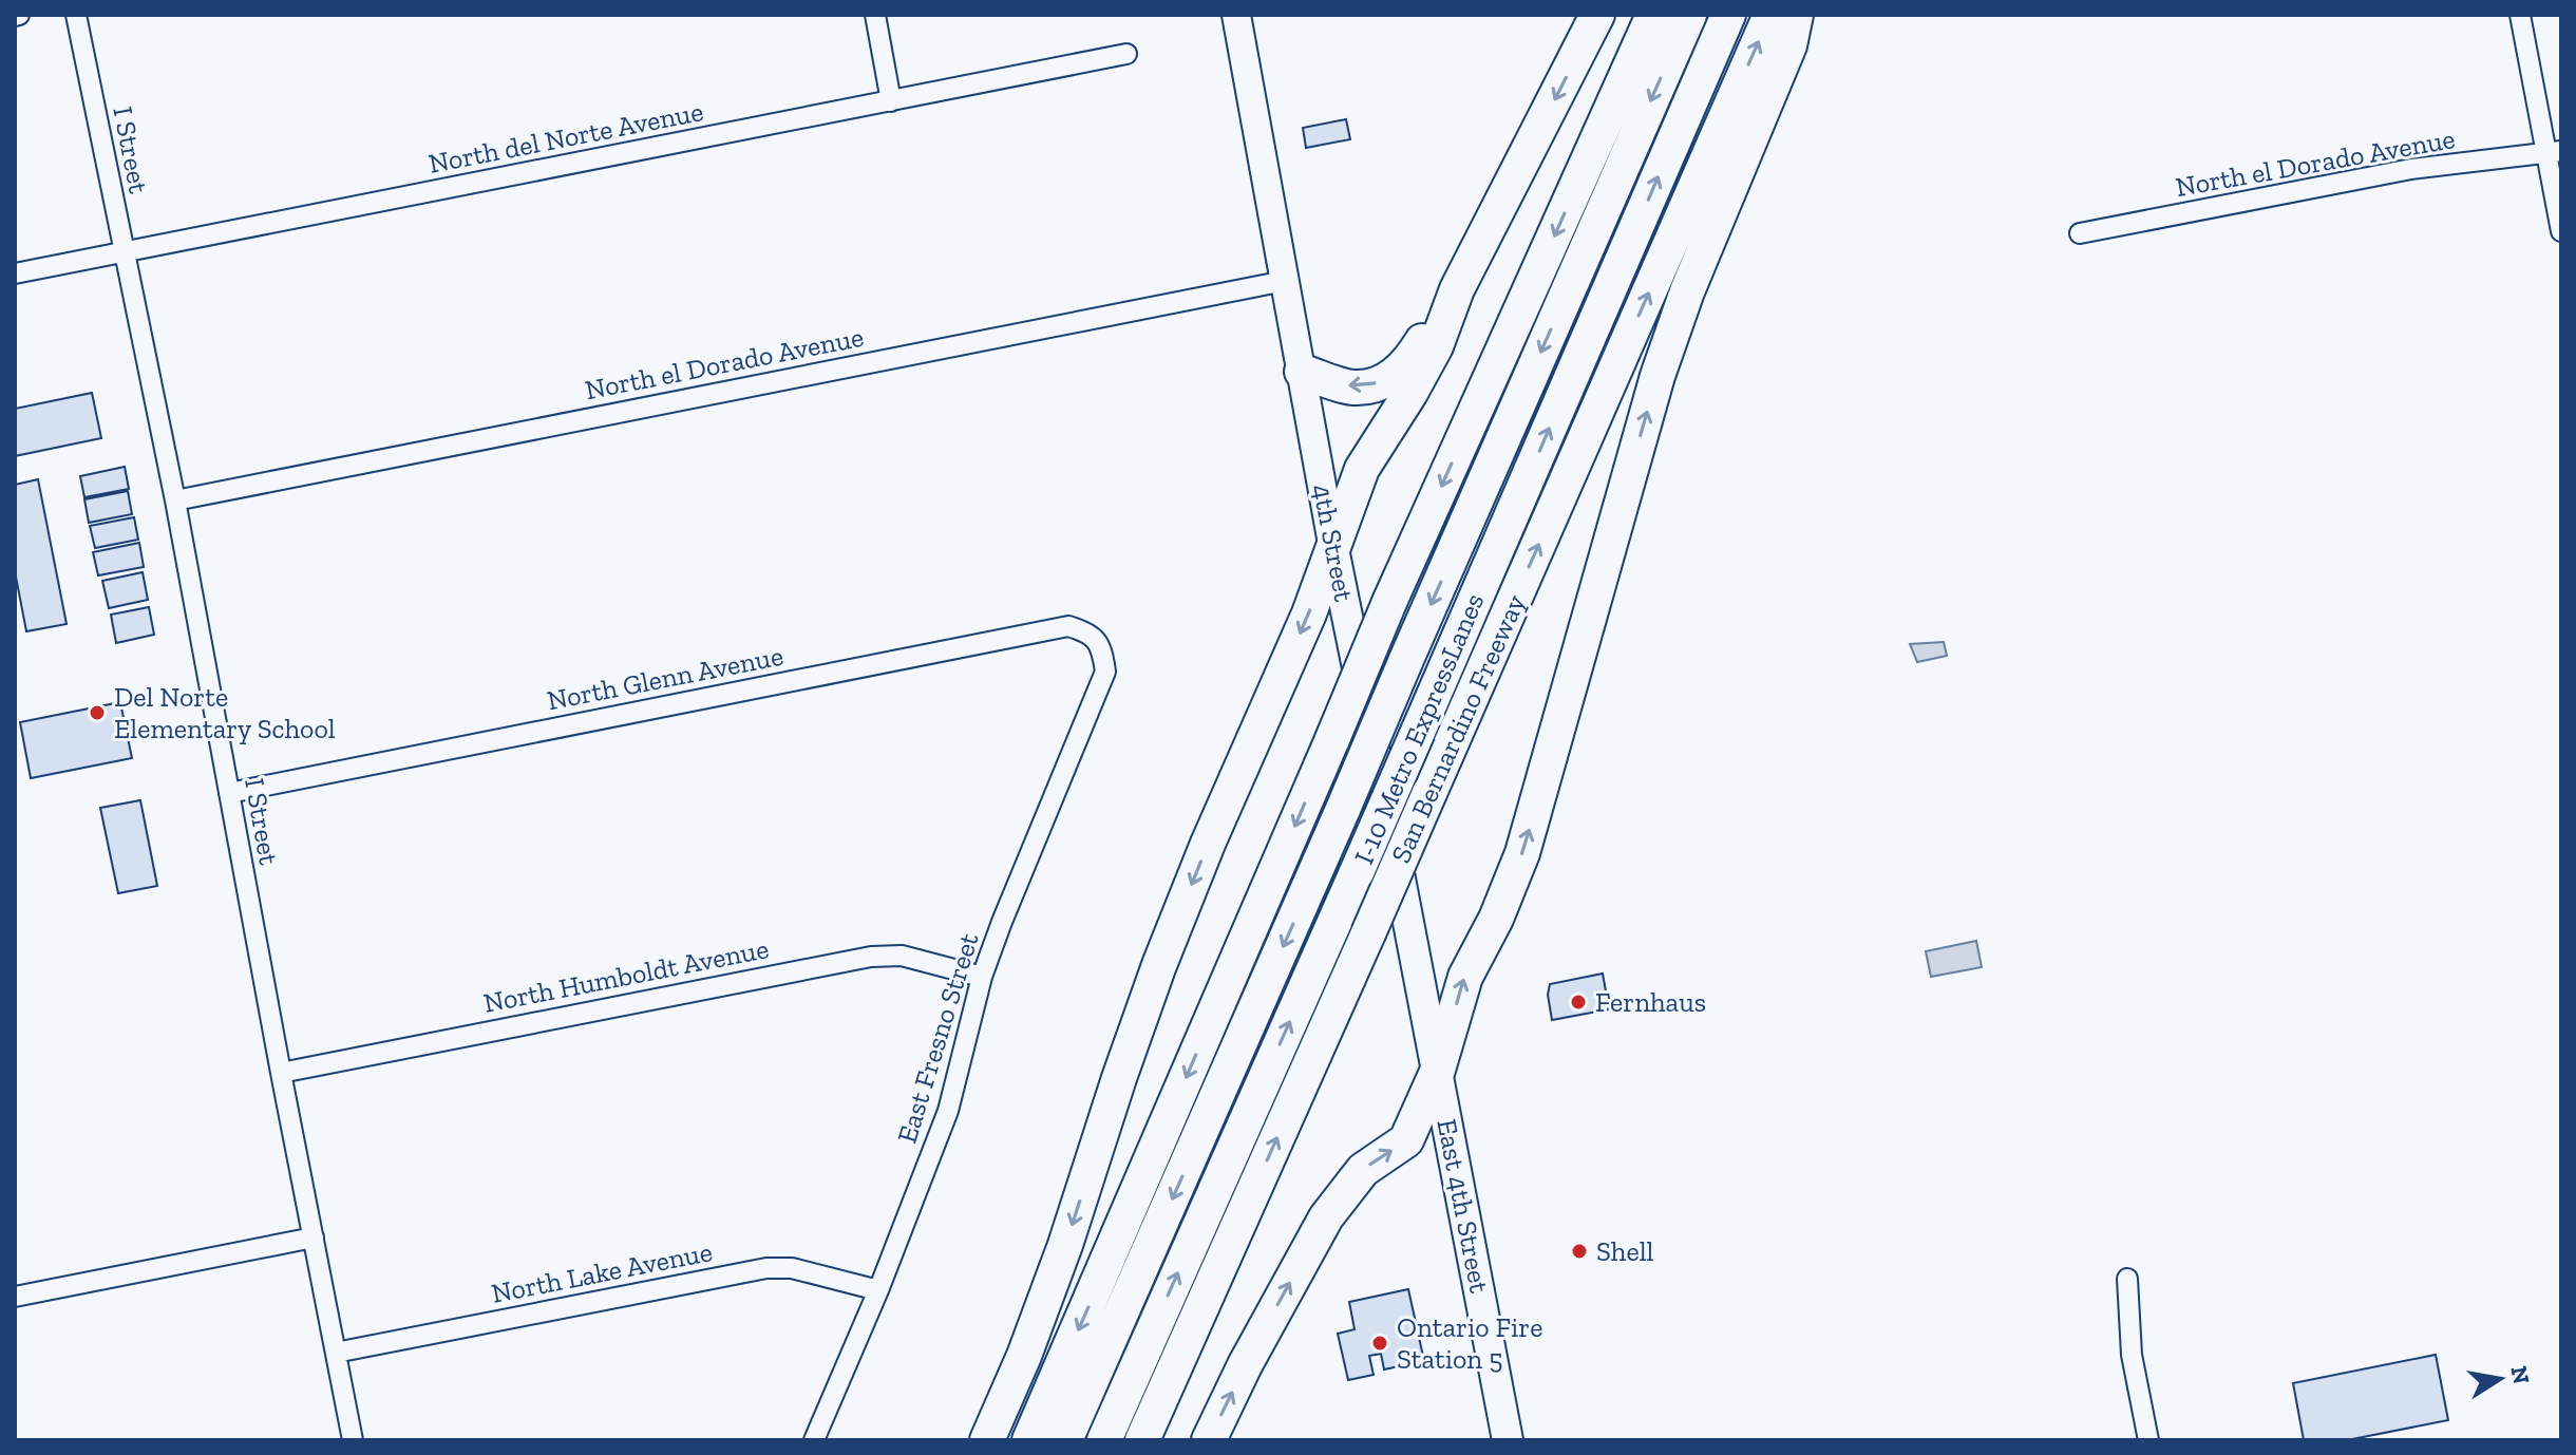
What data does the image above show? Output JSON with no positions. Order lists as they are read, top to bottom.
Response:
{
  "streets": {
    "highway": ["I-10 Metro ExpressLanes", "San Bernardino Freeway"],
    "main road": ["4th Street", "East 4th Street"],
    "street": [
      "North del Norte Avenue",
      "I Street",
      "North el Dorado Avenue",
      "North Glenn Avenue",
      "North Humboldt Avenue",
      "East Fresno Street",
      "North Lake Avenue"
    ]
  },
  "crossings": [
    ["North del Norte Avenue", "I Street"],
    ["I Street", "North el Dorado Avenue"],
    ["I Street", "North Glenn Avenue"],
    ["I Street", "North Humboldt Avenue"],
    ["I Street", "North Lake Avenue"],
    ["North el Dorado Avenue", "4th Street"],
    ["4th Street", "East 4th Street"],
    ["North Glenn Avenue", "East Fresno Street"],
    ["North Humboldt Avenue", "East Fresno Street"],
    ["East Fresno Street", "North Lake Avenue"]
  ],
  "places": [
    "Del Norte Elementary School",
    "Fernhaus",
    "Shell",
    "Ontario Fire Station 5"
  ],
  "north": "right"
}
